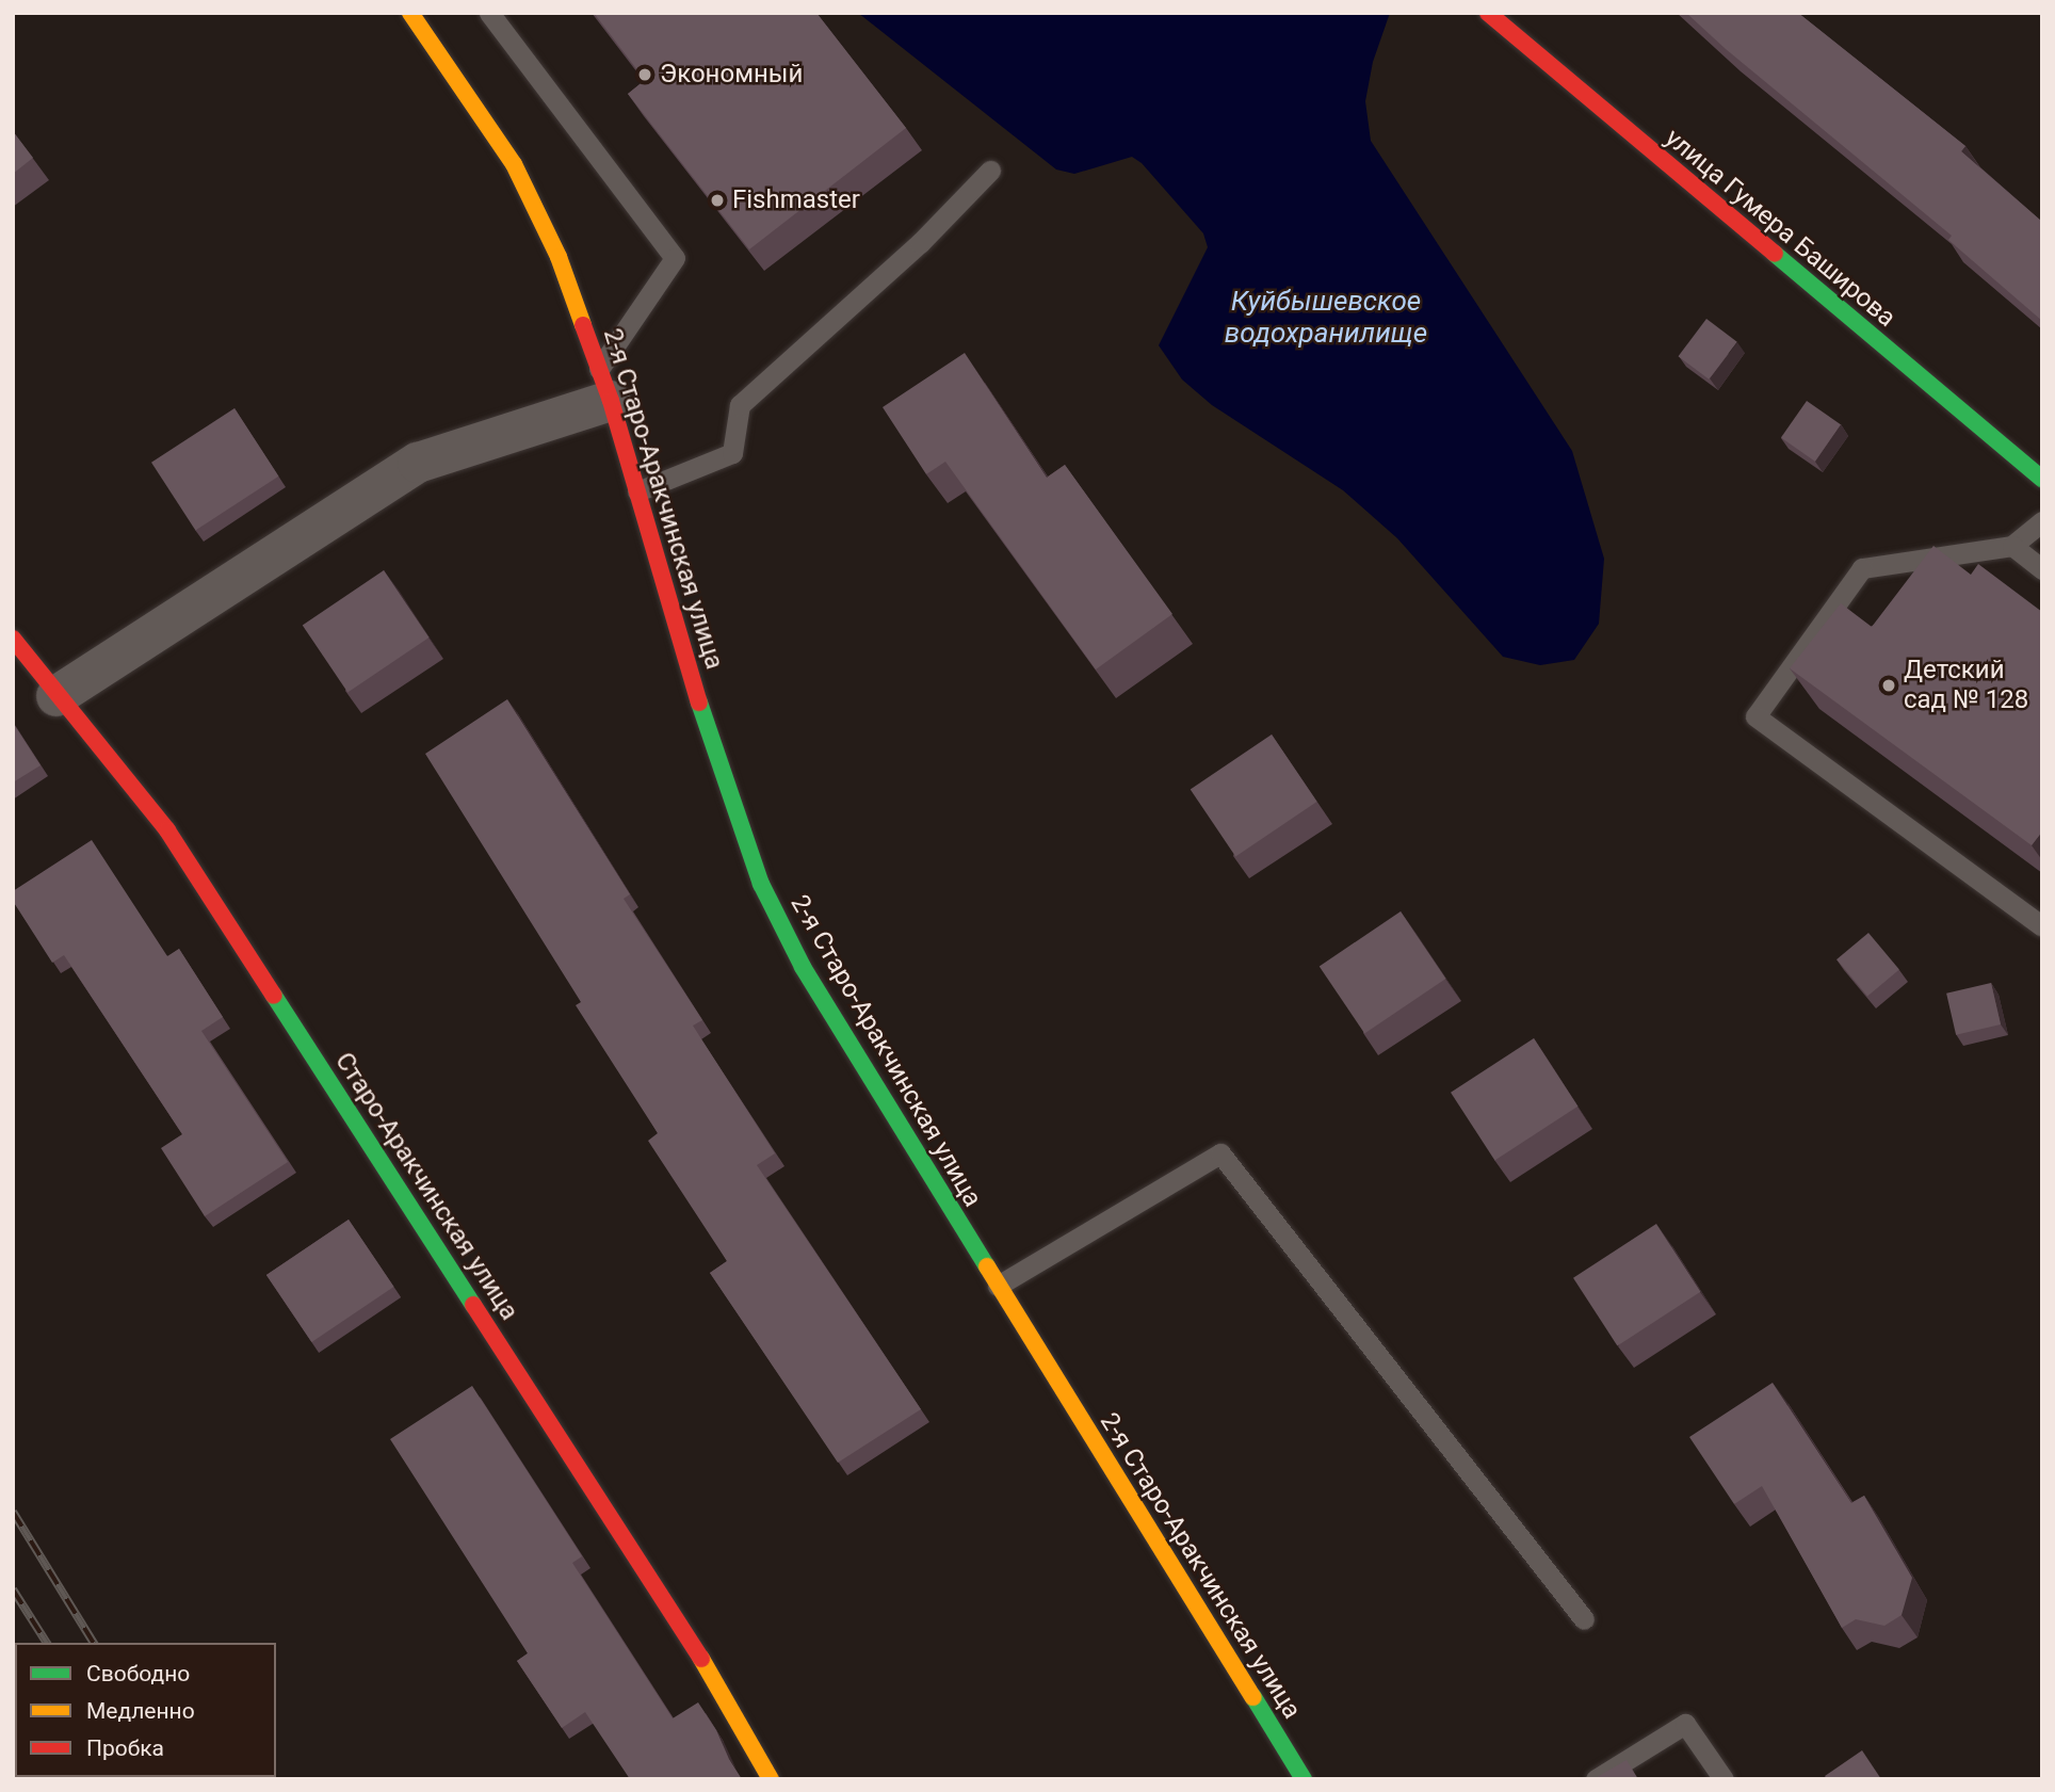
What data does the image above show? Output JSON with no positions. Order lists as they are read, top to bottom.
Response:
{
  "streets": {
    "street": ["улица Гумера Баширова", "2-я Старо-Аракчинская улица", "Старо-Аракчинская улица"]
  },
  "water": ["Куйбышевское водохранилище"],
  "places": ["Экономный", "Fishmaster", "Детский сад № 128"],
  "legend": ["Свободно", "Медленно", "Пробка"]
}
